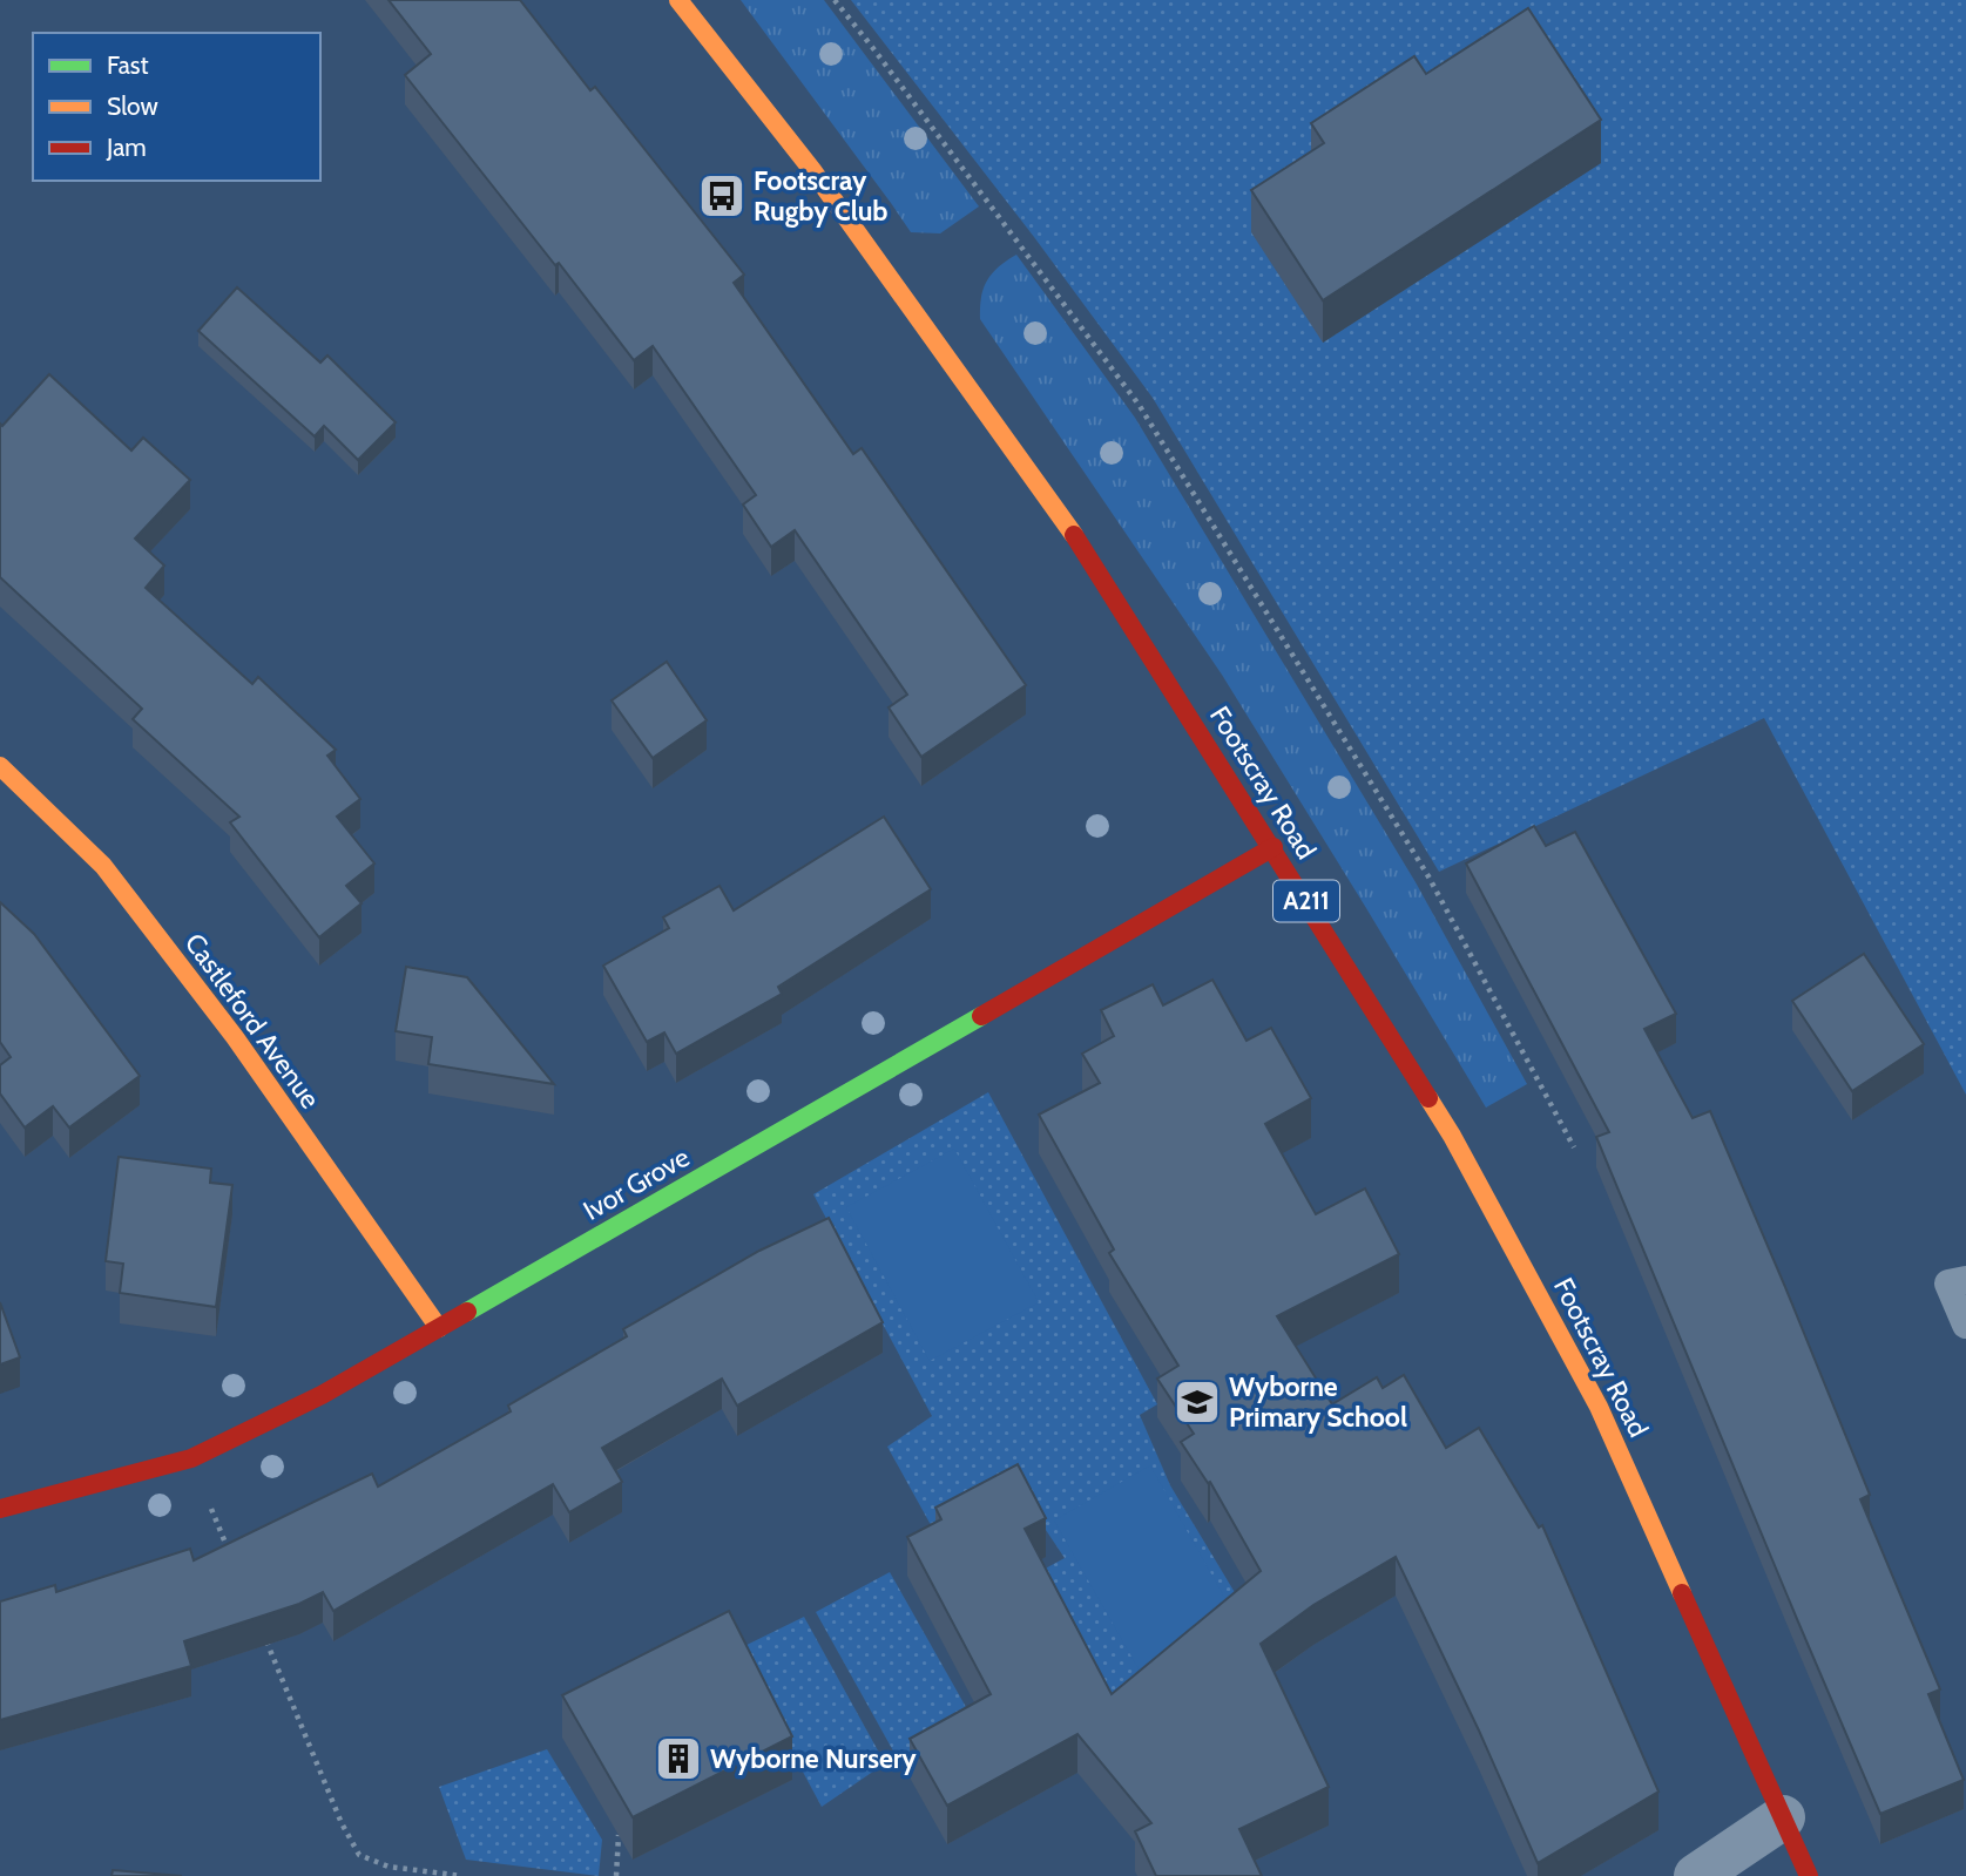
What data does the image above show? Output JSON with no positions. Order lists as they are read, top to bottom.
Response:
{
  "streets": {
    "main road": [
      "Footscray Road",
      "A211",
      "Castleford Avenue",
      "Ivor Grove"
    ]
  },
  "crossings": [
    ["Footscray Road", "Ivor Grove"],
    ["Castleford Avenue", "Ivor Grove"]
  ],
  "places": {
    "bus stop": ["Footscray Rugby Club"],
    "school or university": ["Wyborne Primary School"],
    "building": ["Wyborne Nursery"]
  },
  "legend": ["Fast", "Slow", "Jam"]
}
